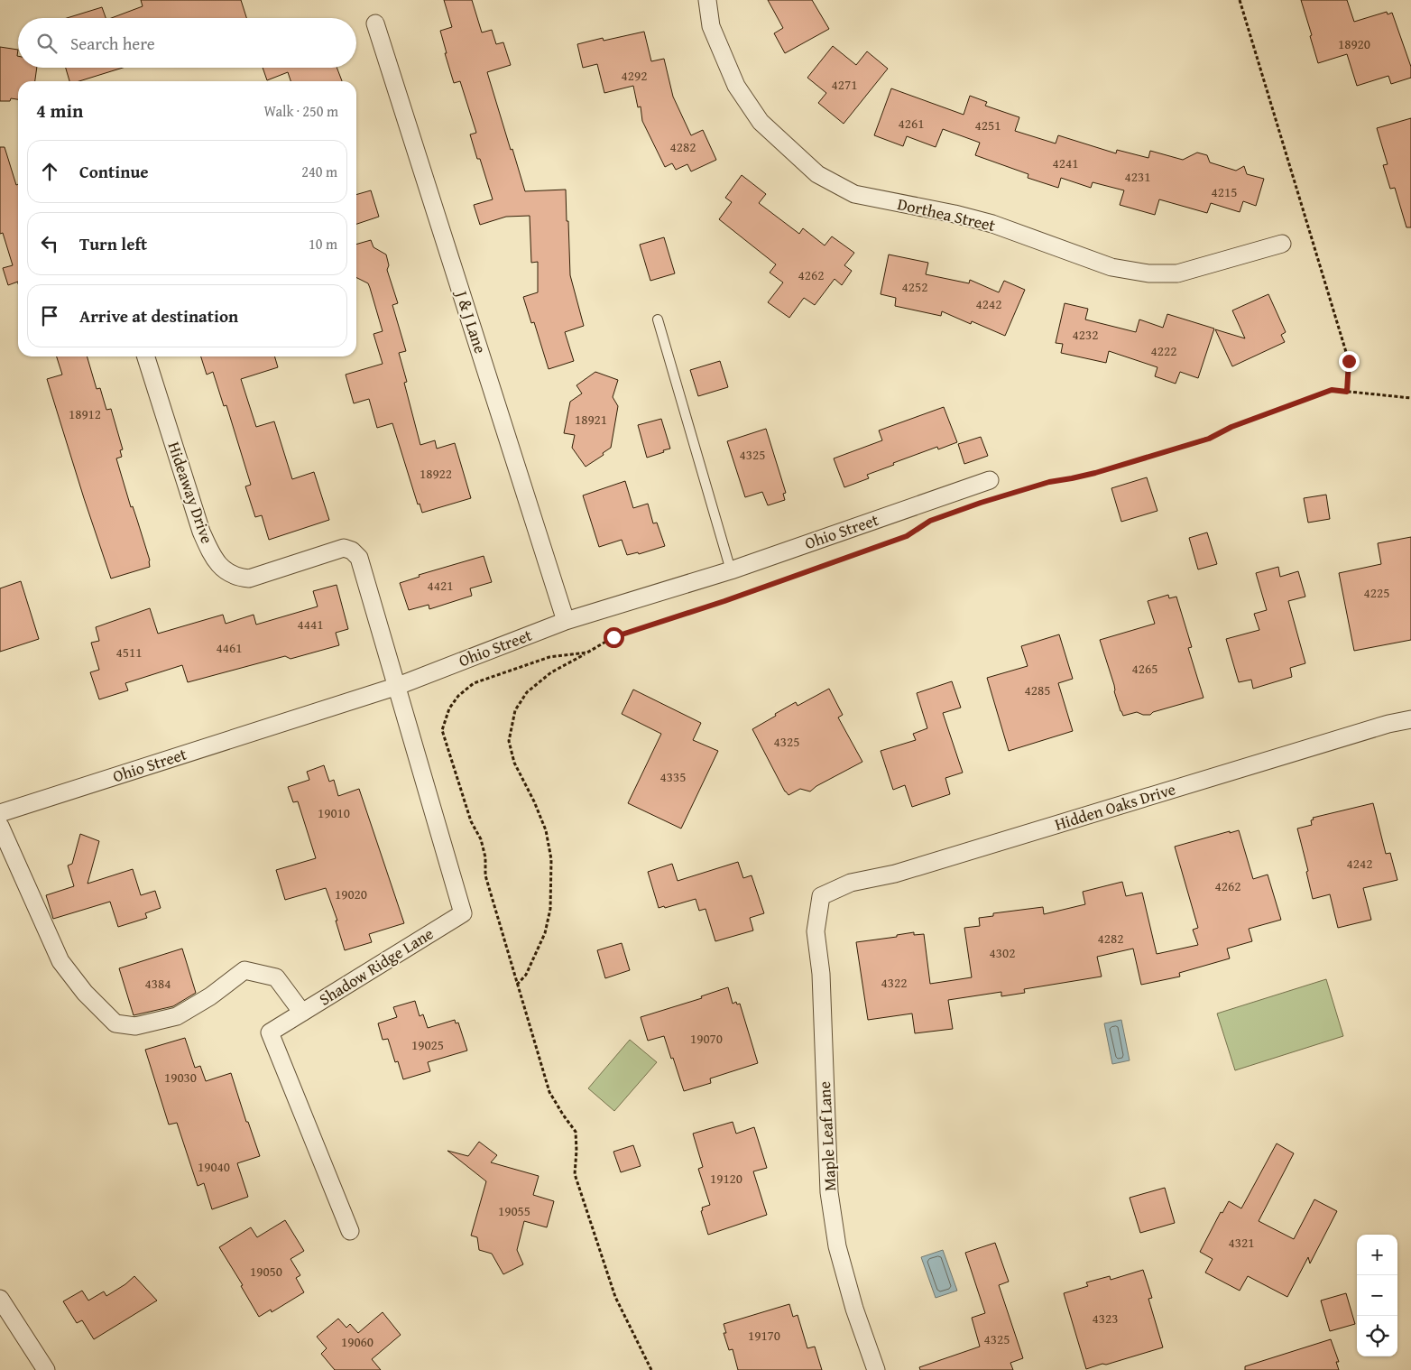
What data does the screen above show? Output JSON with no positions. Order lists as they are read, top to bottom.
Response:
{
  "streets": {
    "street": [
      "Dorthea Street",
      "J & J Lane",
      "Hideaway Drive",
      "Ohio Street",
      "Hidden Oaks Drive",
      "Shadow Ridge Lane",
      "Maple Leaf Lane"
    ]
  },
  "crossings": [
    ["J & J Lane", "Ohio Street"],
    ["Hideaway Drive", "Ohio Street"],
    ["Hideaway Drive", "Shadow Ridge Lane"],
    ["Ohio Street", "Shadow Ridge Lane"],
    ["Hidden Oaks Drive", "Maple Leaf Lane"]
  ],
  "house_numbers": [
    "18920",
    "4292",
    "4271",
    "4261",
    "4251",
    "4282",
    "4241",
    "4231",
    "4215",
    "4262",
    "4252",
    "4242",
    "4232",
    "4222",
    "18912",
    "18921",
    "4325",
    "18922",
    "4421",
    "4225",
    "4441",
    "4461",
    "4511",
    "4265",
    "4285",
    "4325",
    "4335",
    "19010",
    "4242",
    "4262",
    "19020",
    "4282",
    "4302",
    "4322",
    "4384",
    "19070",
    "19025",
    "19030",
    "19040",
    "19120",
    "19055",
    "4321",
    "19050",
    "4323",
    "19170",
    "4325",
    "19060"
  ],
  "page": {
    "search": "Search here",
    "heading": ["4 min", "Walk · 250 m"],
    "list": [
      ["Continue", "240 m"],
      ["Turn left", "10 m"],
      "Arrive at destination"
    ],
    "map_buttons": ["+", "−"]
  }
}
